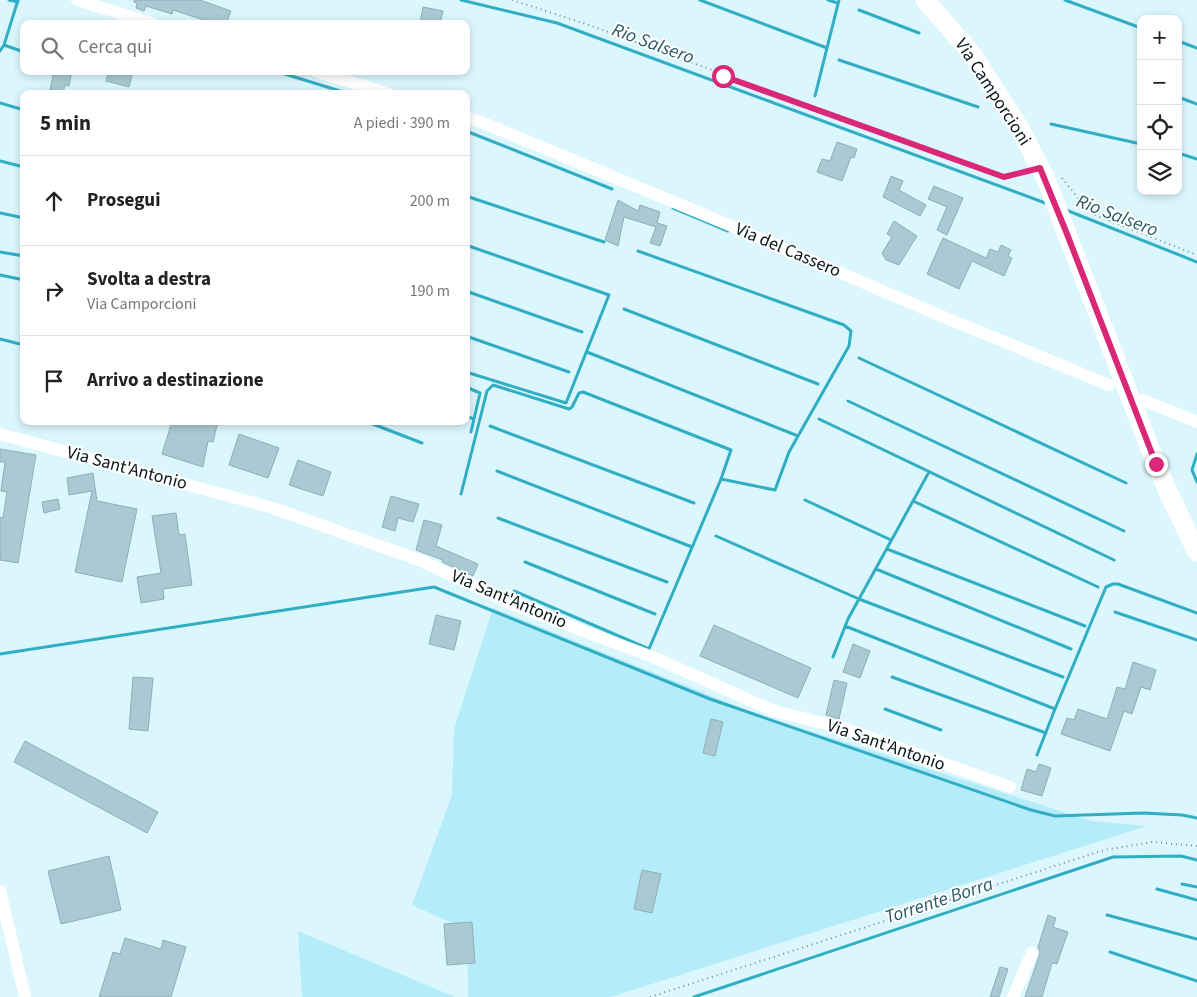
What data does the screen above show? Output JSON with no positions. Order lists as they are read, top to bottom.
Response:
{
  "streets": {
    "main road": ["Via Camporcioni"],
    "street": ["Via del Cassero", "Via Sant'Antonio"]
  },
  "crossings": [
    ["Via Camporcioni", "Via del Cassero"]
  ],
  "water": ["Rio Salsero", "Torrente Borra"],
  "page": {
    "map_buttons": ["+", "−"],
    "search": "Cerca qui",
    "heading": ["5 min", "A piedi · 390 m"],
    "list": [
      ["Prosegui", "200 m"],
      ["Svolta a destra", "Via Camporcioni", "190 m"],
      "Arrivo a destinazione"
    ]
  }
}
